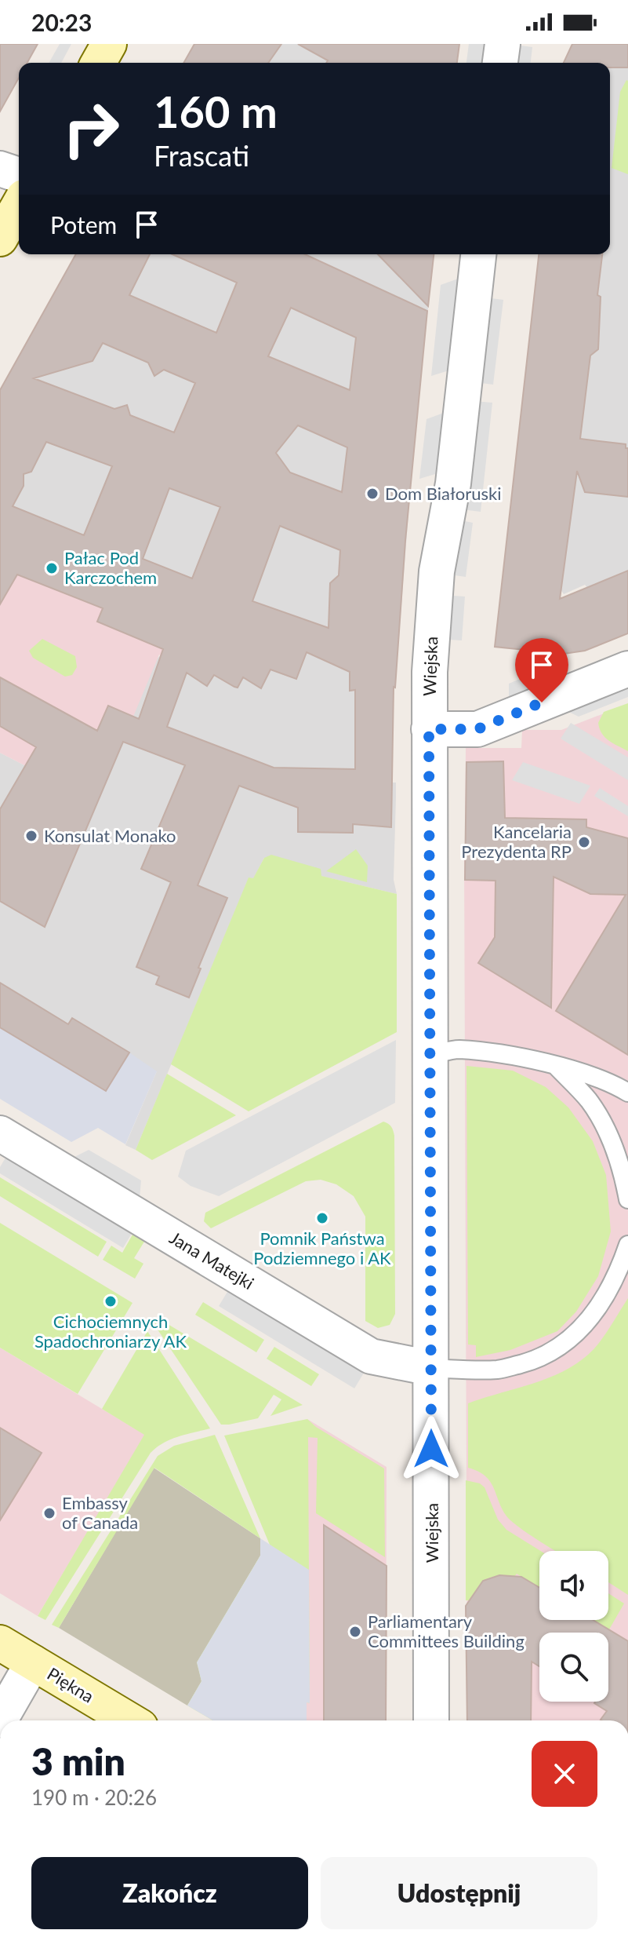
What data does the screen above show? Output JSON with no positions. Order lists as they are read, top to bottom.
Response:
{
  "streets": {
    "street": ["Wiejska", "Jana Matejki", "Piękna"]
  },
  "crossings": [
    ["Wiejska", "Jana Matejki"]
  ],
  "places": [
    "Dom Białoruski",
    "Pałac Pod Karczochem",
    "Konsulat Monako",
    "Kancelaria Prezydenta RP",
    "Pomnik Państwa Podziemnego i AK",
    "Cichociemnych Spadochroniarzy AK",
    "Embassy of Canada",
    "Parliamentary Committees Building"
  ],
  "page": {
    "status": "20:23",
    "turn": ["160 m", "Frascati"],
    "then": "Potem",
    "heading": ["3 min", "190 m · 20:26"],
    "buttons": ["Zakończ", "Udostępnij"]
  }
}
